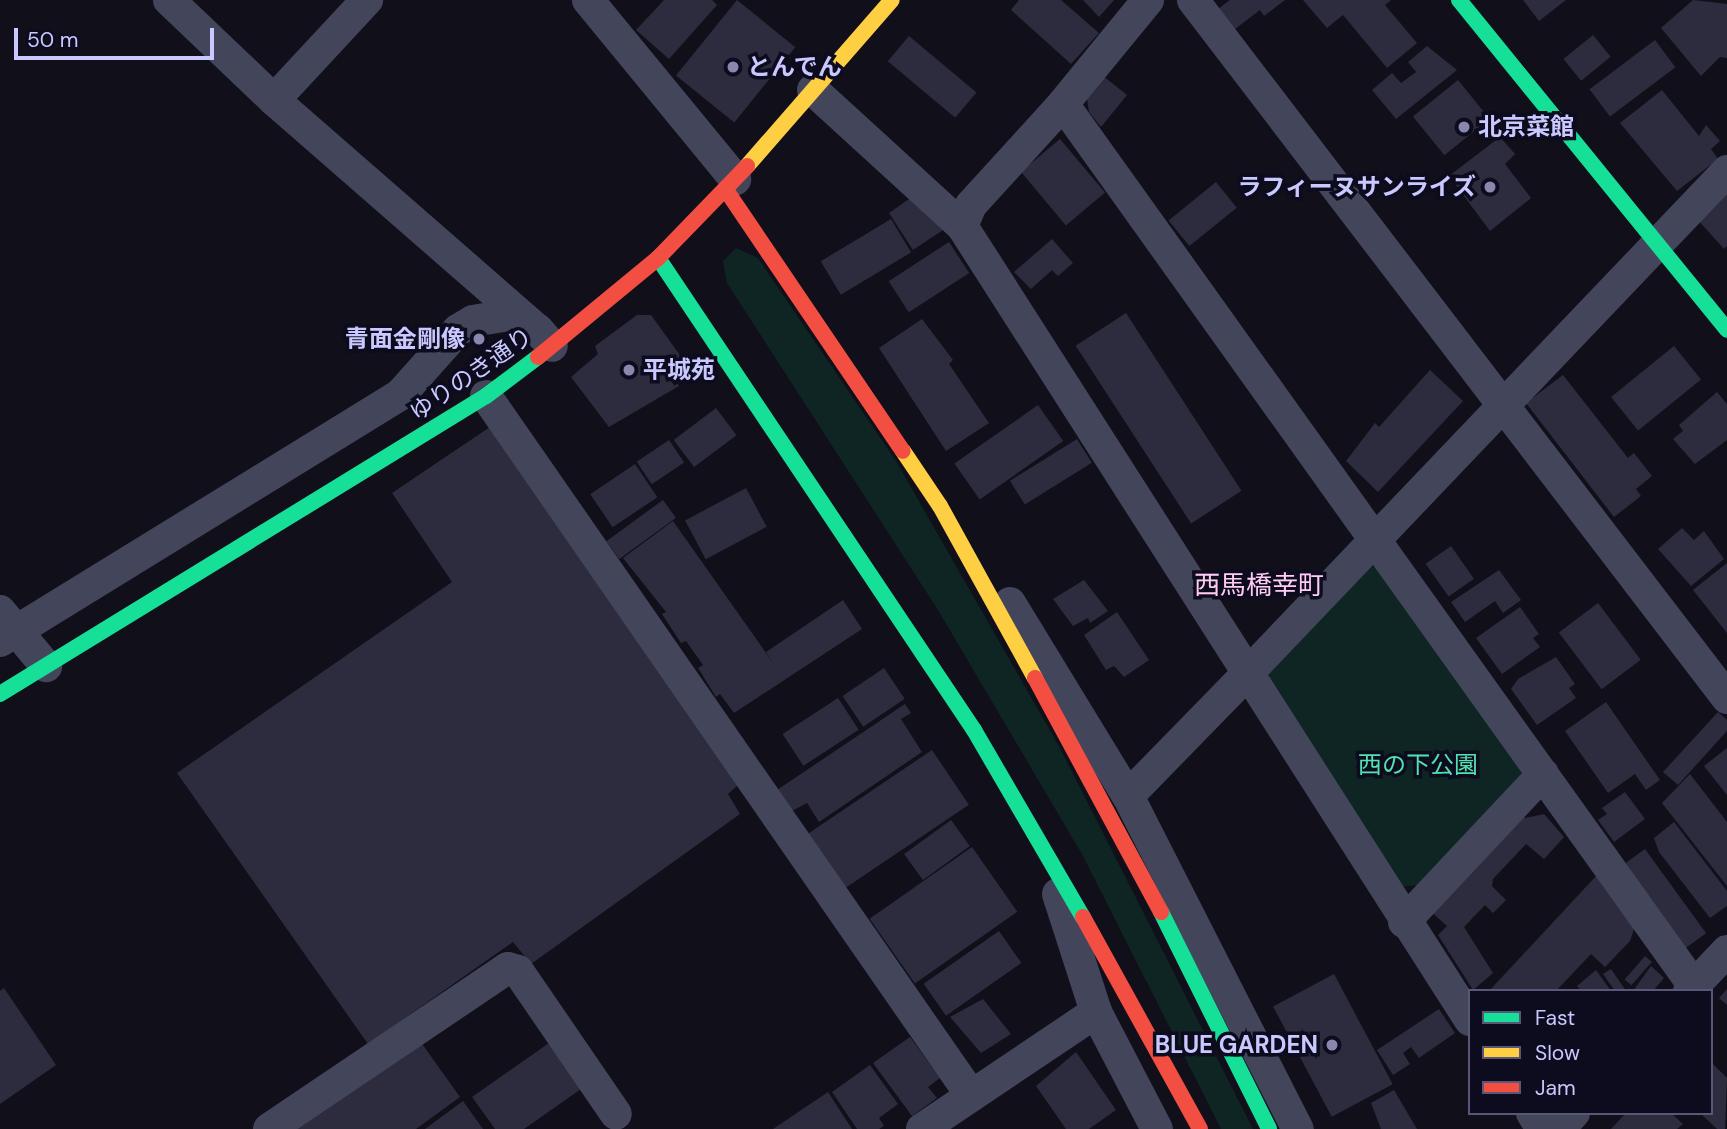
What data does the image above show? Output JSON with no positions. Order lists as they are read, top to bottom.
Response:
{
  "streets": {
    "street": ["ゆりのき通り"]
  },
  "districts": ["西馬橋幸町"],
  "parks": ["西の下公園"],
  "places": [
    "とんでん",
    "北京菜館",
    "ラフィーヌサンライズ",
    "青面金剛像",
    "平城苑",
    "BLUE GARDEN"
  ],
  "legend": ["Fast", "Slow", "Jam"],
  "scale_bar": "50 m"
}
